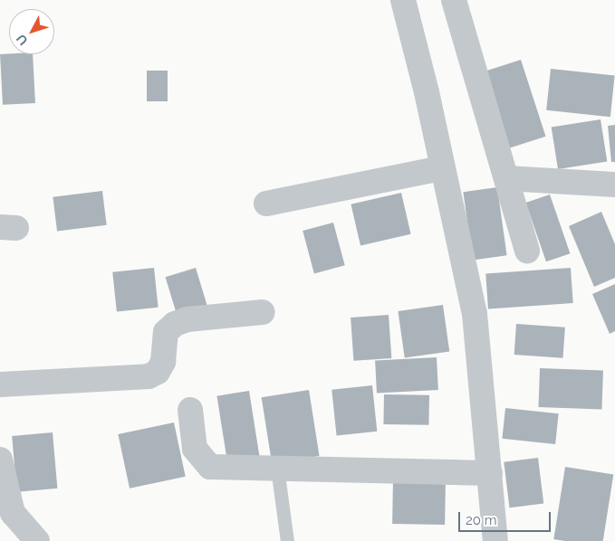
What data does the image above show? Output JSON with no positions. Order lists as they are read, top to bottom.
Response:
{
  "scale_bar": "20 m",
  "north": "bottom left"
}
